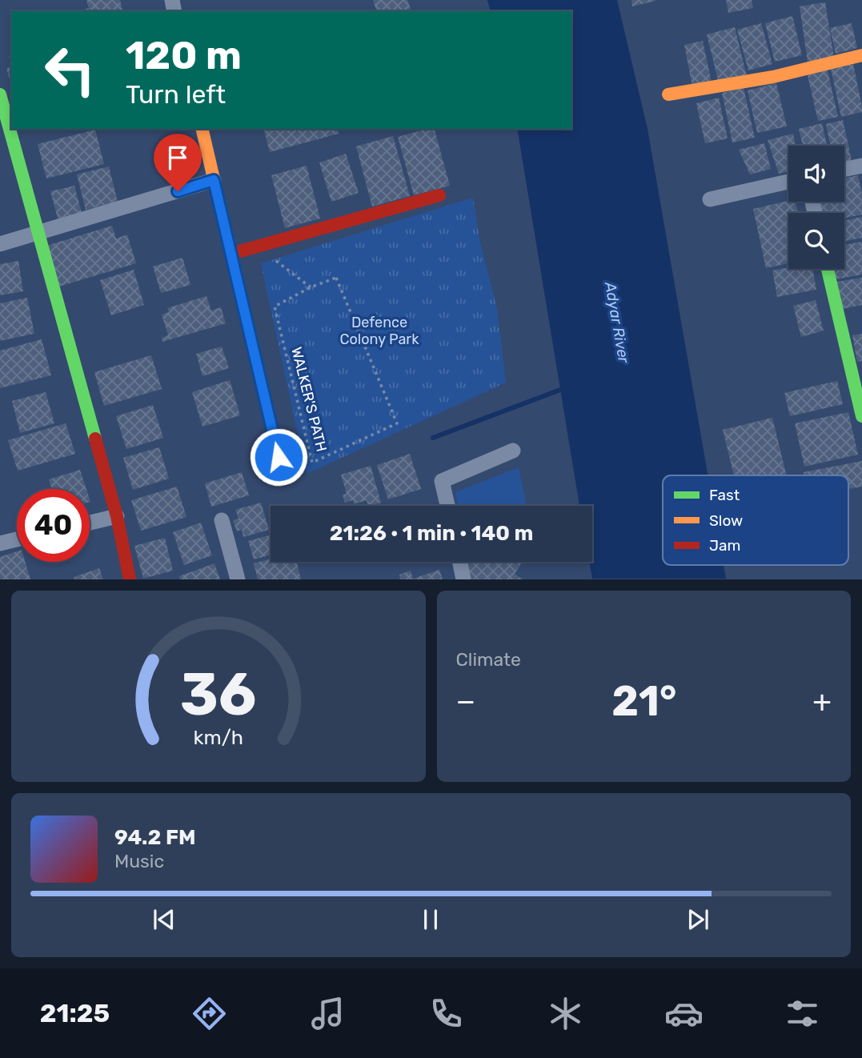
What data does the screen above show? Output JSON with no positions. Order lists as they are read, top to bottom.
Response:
{
  "streets": {
    "path": ["WALKER'S PATH"]
  },
  "water": ["Adyar River"],
  "parks": ["Defence Colony Park"],
  "legend": ["Fast", "Slow", "Jam"],
  "page": {
    "turn": ["120 m", "Turn left"],
    "limit": "40",
    "trip": "21:26 · 1 min · 140 m",
    "tile": "Climate",
    "heat": ["−", "21°", "+"],
    "song": ["94.2 FM", "Music"],
    "tabs": "21:25",
    "gauge": ["36", "km/h"]
  }
}
